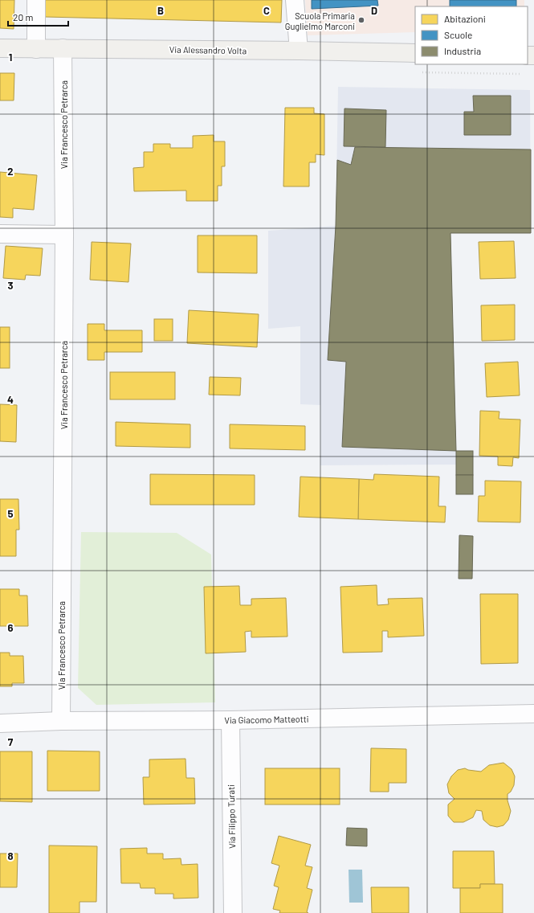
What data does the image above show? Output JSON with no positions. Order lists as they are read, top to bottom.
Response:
{
  "streets": {
    "street": [
      "Via Alessandro Volta",
      "Via Francesco Petrarca",
      "Via Giacomo Matteotti",
      "Via Filippo Turati"
    ]
  },
  "crossings": [
    ["Via Alessandro Volta", "Via Francesco Petrarca"],
    ["Via Francesco Petrarca", "Via Giacomo Matteotti"],
    ["Via Giacomo Matteotti", "Via Filippo Turati"]
  ],
  "places": ["Scuola Primaria Guglielmo Marconi"],
  "legend": ["Abitazioni", "Scuole", "Industria"],
  "scale_bar": "20 m",
  "grid": {
    "columns": ["B", "C", "D"],
    "rows": [
      "1",
      "2",
      "3",
      "4",
      "5",
      "6",
      "7",
      "8"
    ]
  }
}
